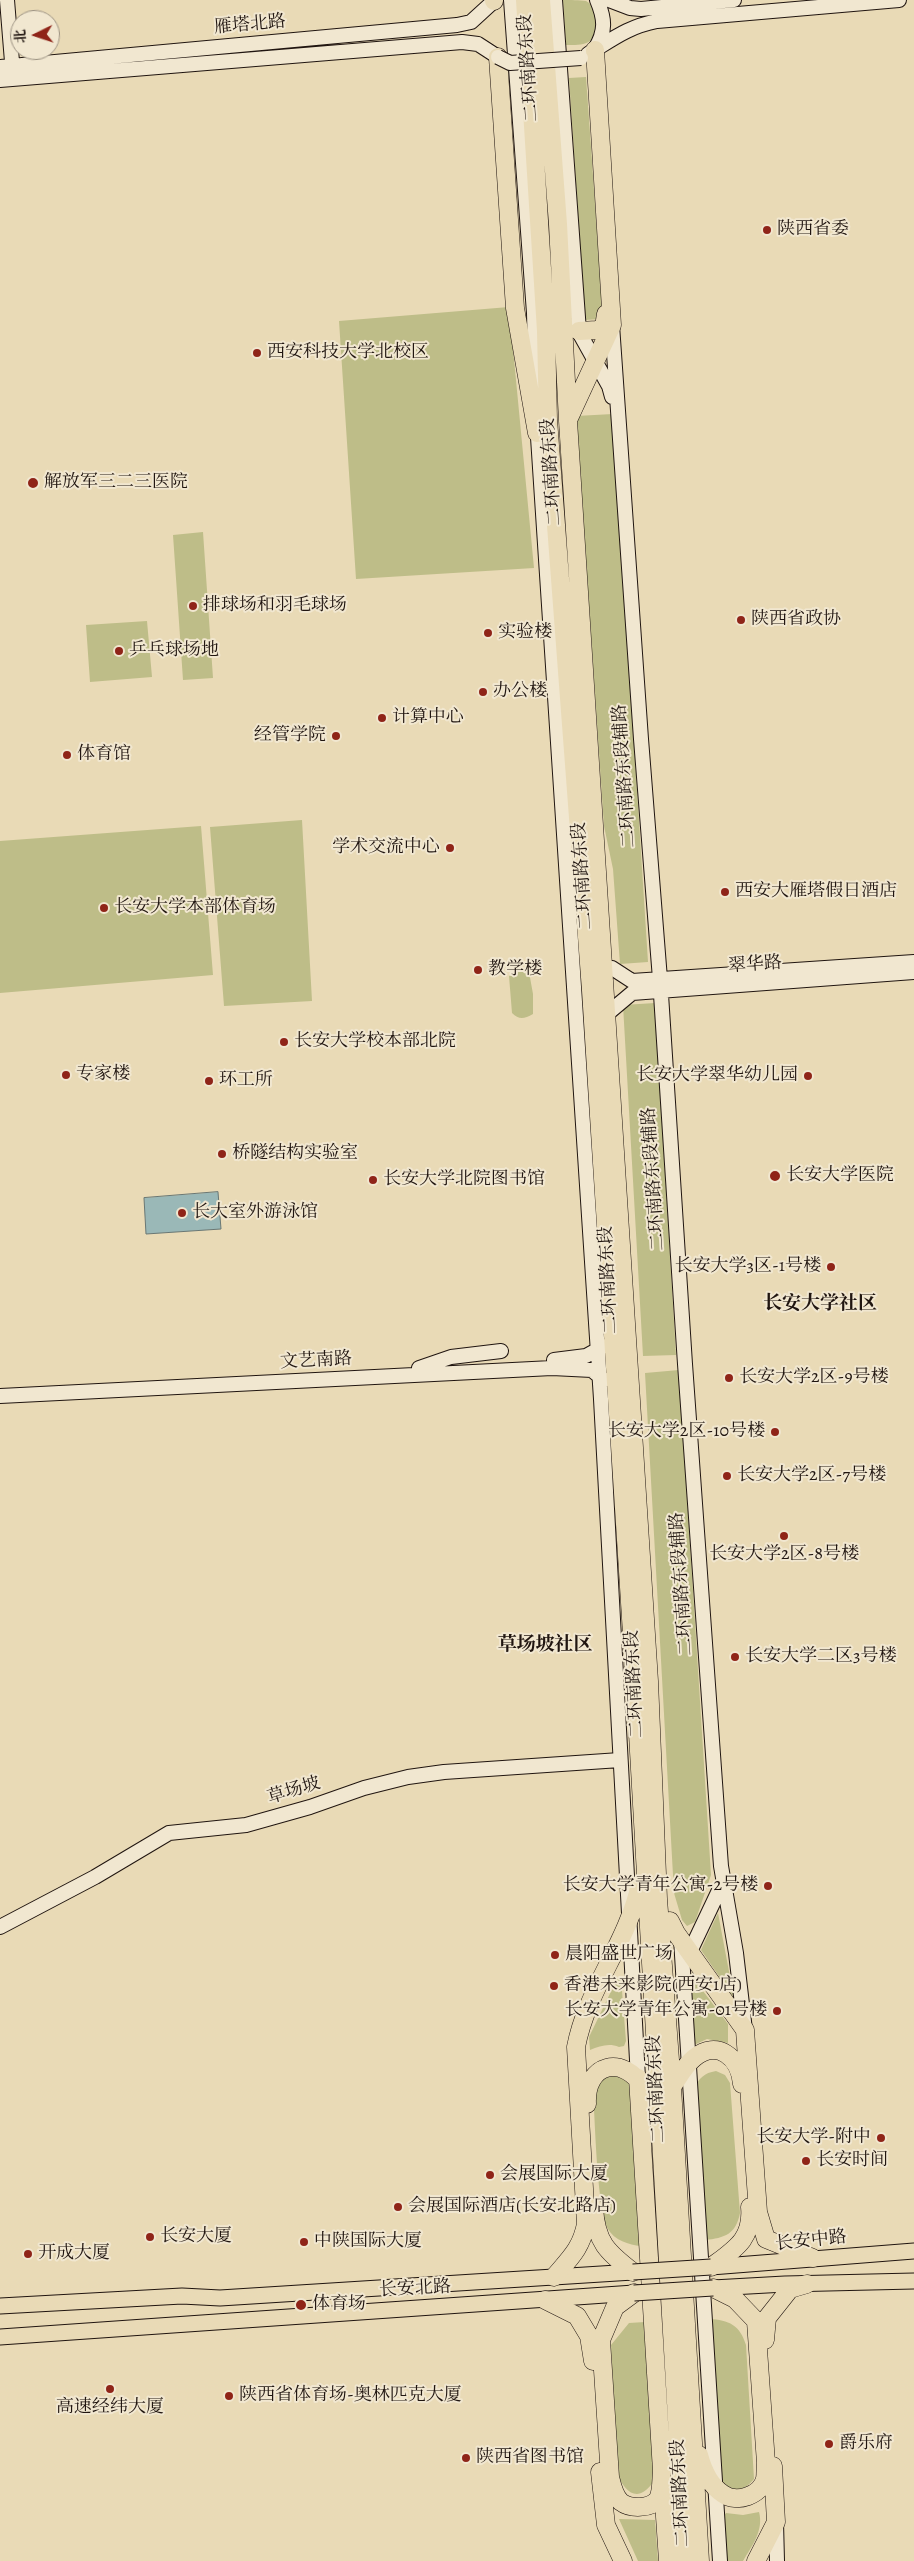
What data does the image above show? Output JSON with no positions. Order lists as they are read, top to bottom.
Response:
{
  "streets": {
    "highway": ["二环南路东段"],
    "main road": [
      "雁塔北路",
      "二环南路东段辅路",
      "翠华路",
      "文艺南路",
      "草场坡",
      "长安中路",
      "长安北路"
    ]
  },
  "crossings": [
    ["二环南路东段", "翠华路"],
    ["二环南路东段", "文艺南路"],
    ["二环南路东段辅路", "翠华路"],
    ["长安中路", "长安北路"]
  ],
  "districts": ["长安大学社区", "草场坡社区"],
  "places": [
    "陕西省委",
    "西安科技大学北校区",
    "解放军三二三医院",
    "排球场和羽毛球场",
    "陕西省政协",
    "实验楼",
    "乒乓球场地",
    "办公楼",
    "计算中心",
    "经管学院",
    "体育馆",
    "学术交流中心",
    "西安大雁塔假日酒店",
    "长安大学本部体育场",
    "教学楼",
    "长安大学校本部北院",
    "专家楼",
    "长安大学翠华幼儿园",
    "环工所",
    "桥隧结构实验室",
    "长安大学医院",
    "长安大学北院图书馆",
    "长大室外游泳馆",
    "长安大学3区-1号楼",
    "长安大学2区-9号楼",
    "长安大学2区-10号楼",
    "长安大学2区-7号楼",
    "长安大学2区-8号楼",
    "长安大学二区3号楼",
    "长安大学青年公寓-2号楼",
    "晨阳盛世广场",
    "香港未来影院(西安1店)",
    "长安大学青年公寓-01号楼",
    "长安大学-附中",
    "长安时间",
    "会展国际大厦",
    "会展国际酒店(长安北路店)",
    "长安大厦",
    "中陕国际大厦",
    "开成大厦",
    "体育场",
    "高速经纬大厦",
    "陕西省体育场-奥林匹克大厦",
    "爵乐府",
    "陕西省图书馆"
  ],
  "north": "left"
}
